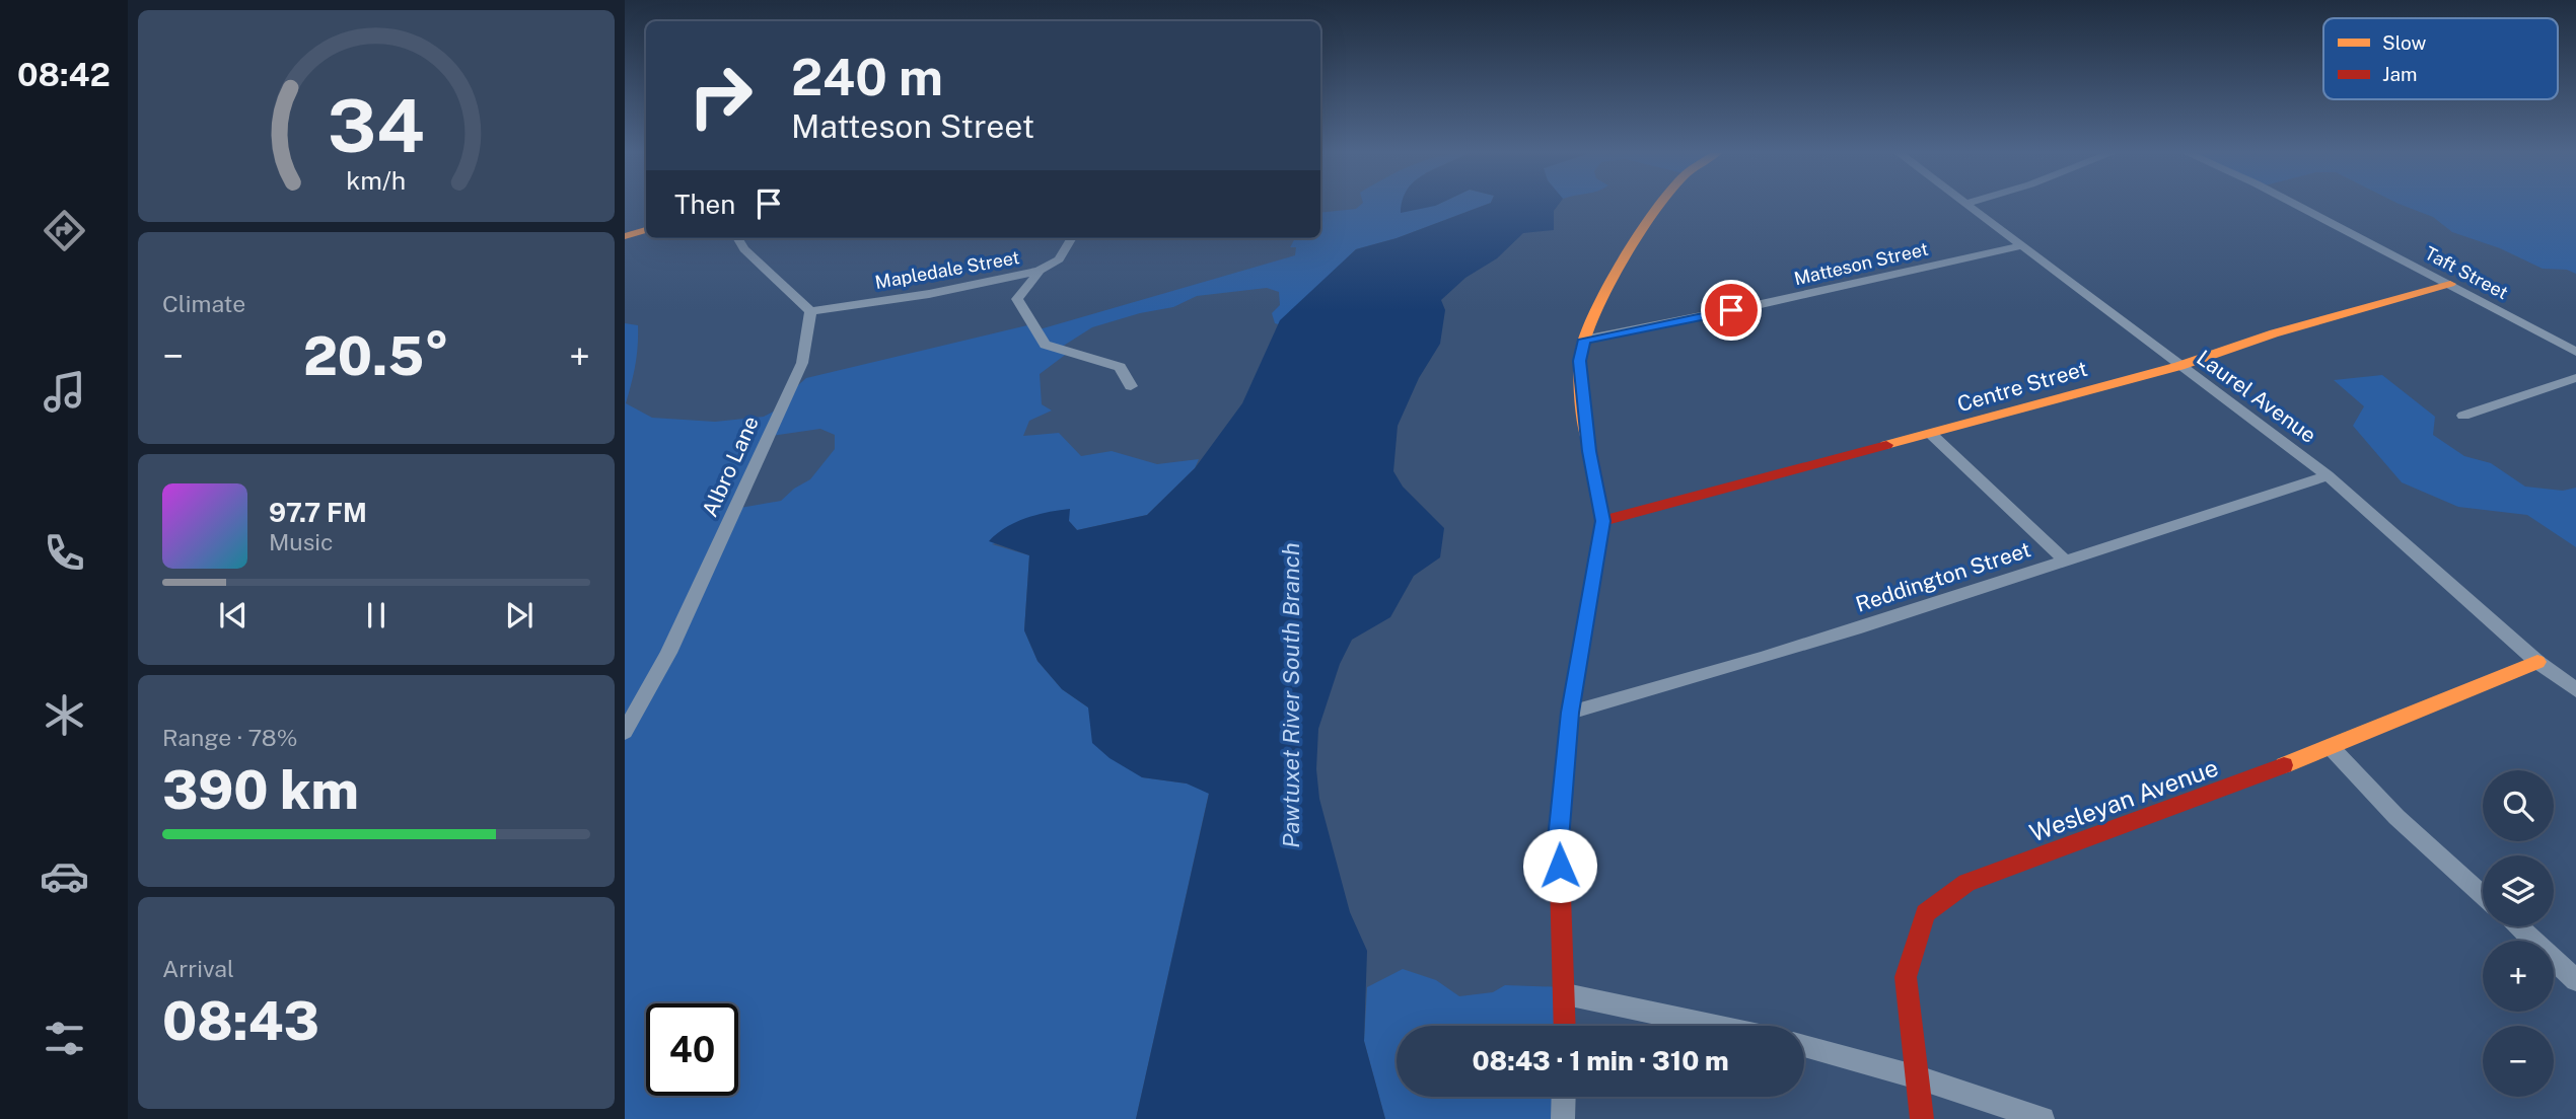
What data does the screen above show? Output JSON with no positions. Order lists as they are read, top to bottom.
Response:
{
  "streets": {
    "street": [
      "Matteson Street",
      "Mapledale Street",
      "Taft Street",
      "Centre Street",
      "Laurel Avenue",
      "Albro Lane",
      "Reddington Street",
      "Wesleyan Avenue"
    ]
  },
  "crossings": [
    ["Matteson Street", "Laurel Avenue"],
    ["Mapledale Street", "Albro Lane"],
    ["Taft Street", "Centre Street"],
    ["Centre Street", "Laurel Avenue"],
    ["Laurel Avenue", "Reddington Street"],
    ["Laurel Avenue", "Wesleyan Avenue"]
  ],
  "water": ["Pawtuxet River South Branch"],
  "legend": ["Slow", "Jam"],
  "page": {
    "tabs": "08:42",
    "turn": ["240 m", "Matteson Street"],
    "then": "Then",
    "tile": [
      "Climate",
      ["Range · 78%", "390 km"],
      ["Arrival", "08:43"]
    ],
    "heat": ["−", "20.5°", "+"],
    "song": ["97.7 FM", "Music"],
    "map_buttons": ["+", "−"],
    "limit": "40",
    "trip": "08:43 · 1 min · 310 m",
    "gauge": ["34", "km/h"]
  }
}
